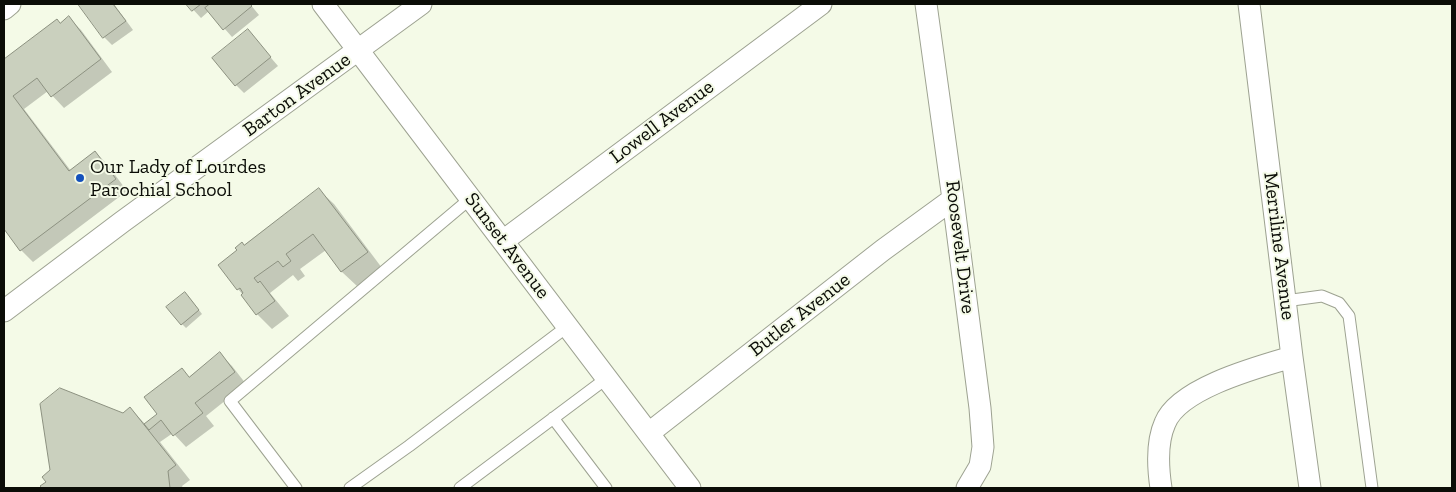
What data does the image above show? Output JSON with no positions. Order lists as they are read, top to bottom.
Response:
{
  "streets": {
    "street": [
      "Barton Avenue",
      "Lowell Avenue",
      "Sunset Avenue",
      "Merriline Avenue",
      "Roosevelt Drive",
      "Butler Avenue"
    ]
  },
  "crossings": [
    ["Barton Avenue", "Sunset Avenue"],
    ["Lowell Avenue", "Sunset Avenue"],
    ["Sunset Avenue", "Butler Avenue"],
    ["Roosevelt Drive", "Butler Avenue"]
  ],
  "places": ["Our Lady of Lourdes Parochial School"]
}
